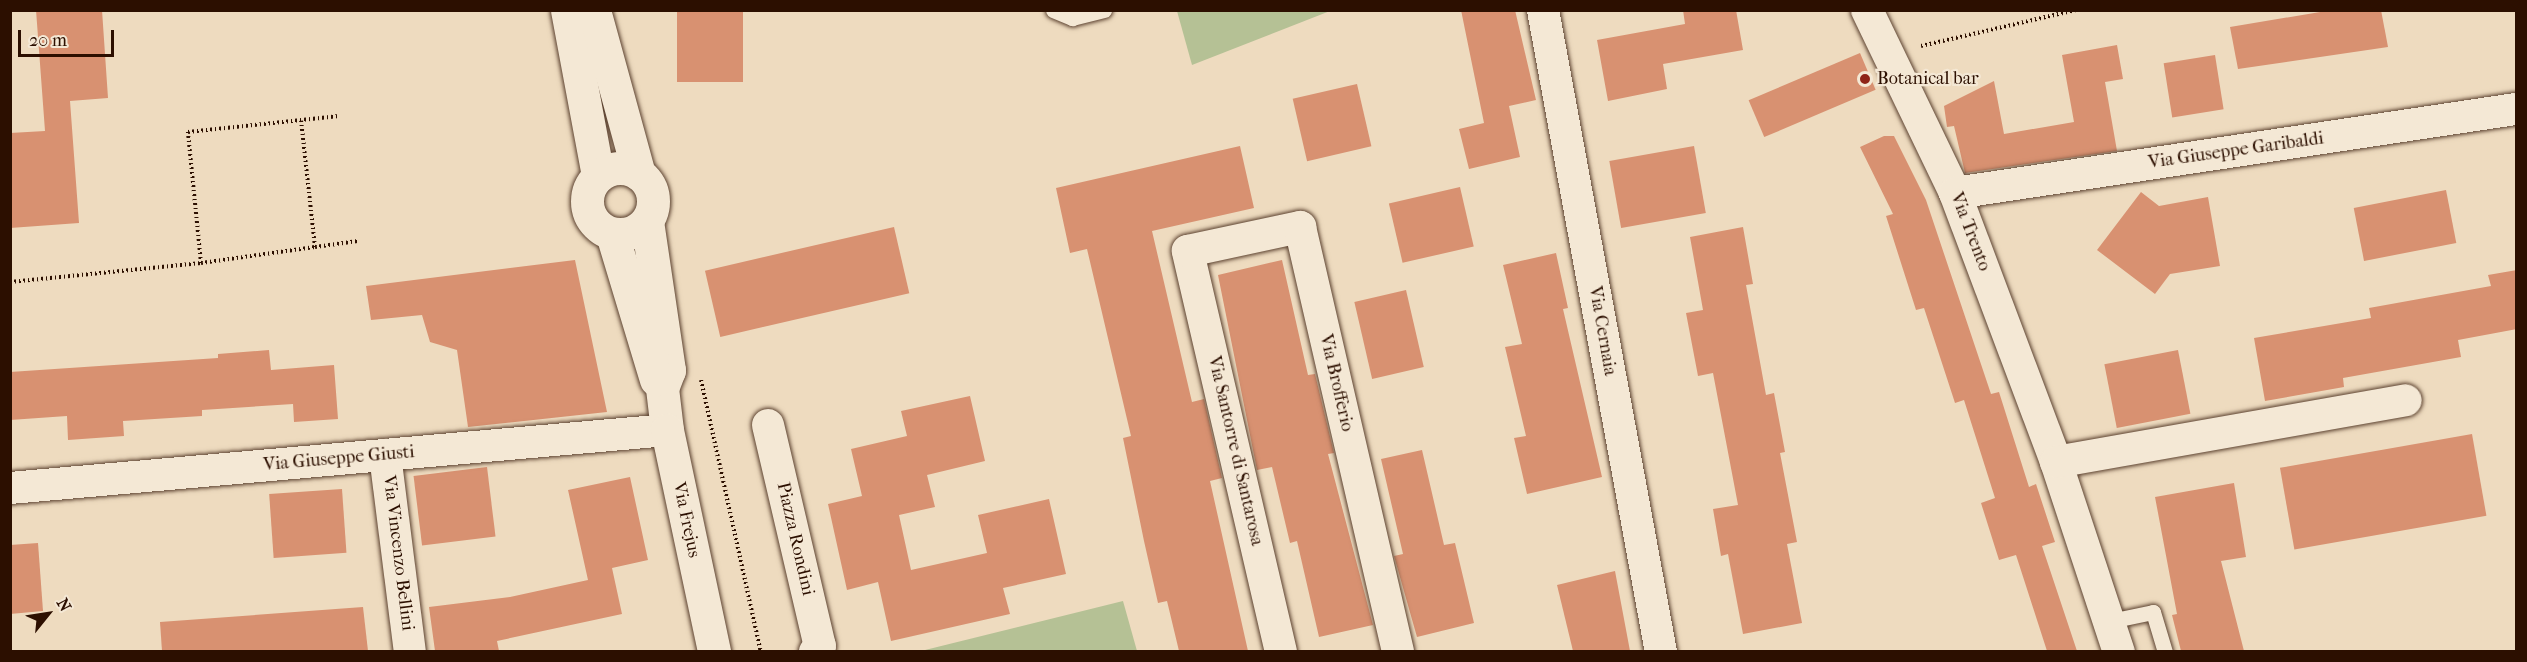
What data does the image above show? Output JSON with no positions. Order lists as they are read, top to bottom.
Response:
{
  "streets": {
    "street": [
      "Via Giuseppe Garibaldi",
      "Via Trento",
      "Via Cernaia",
      "Via Brofferio",
      "Via Santorre di Santarosa",
      "Via Giuseppe Giusti",
      "Via Frejus",
      "Piazza Rondini",
      "Via Vincenzo Bellini"
    ]
  },
  "crossings": [
    ["Via Giuseppe Garibaldi", "Via Trento"],
    ["Via Brofferio", "Via Santorre di Santarosa"],
    ["Via Giuseppe Giusti", "Via Frejus"],
    ["Via Giuseppe Giusti", "Via Vincenzo Bellini"]
  ],
  "places": ["Botanical bar"],
  "scale_bar": "20 m",
  "north": "top right"
}
